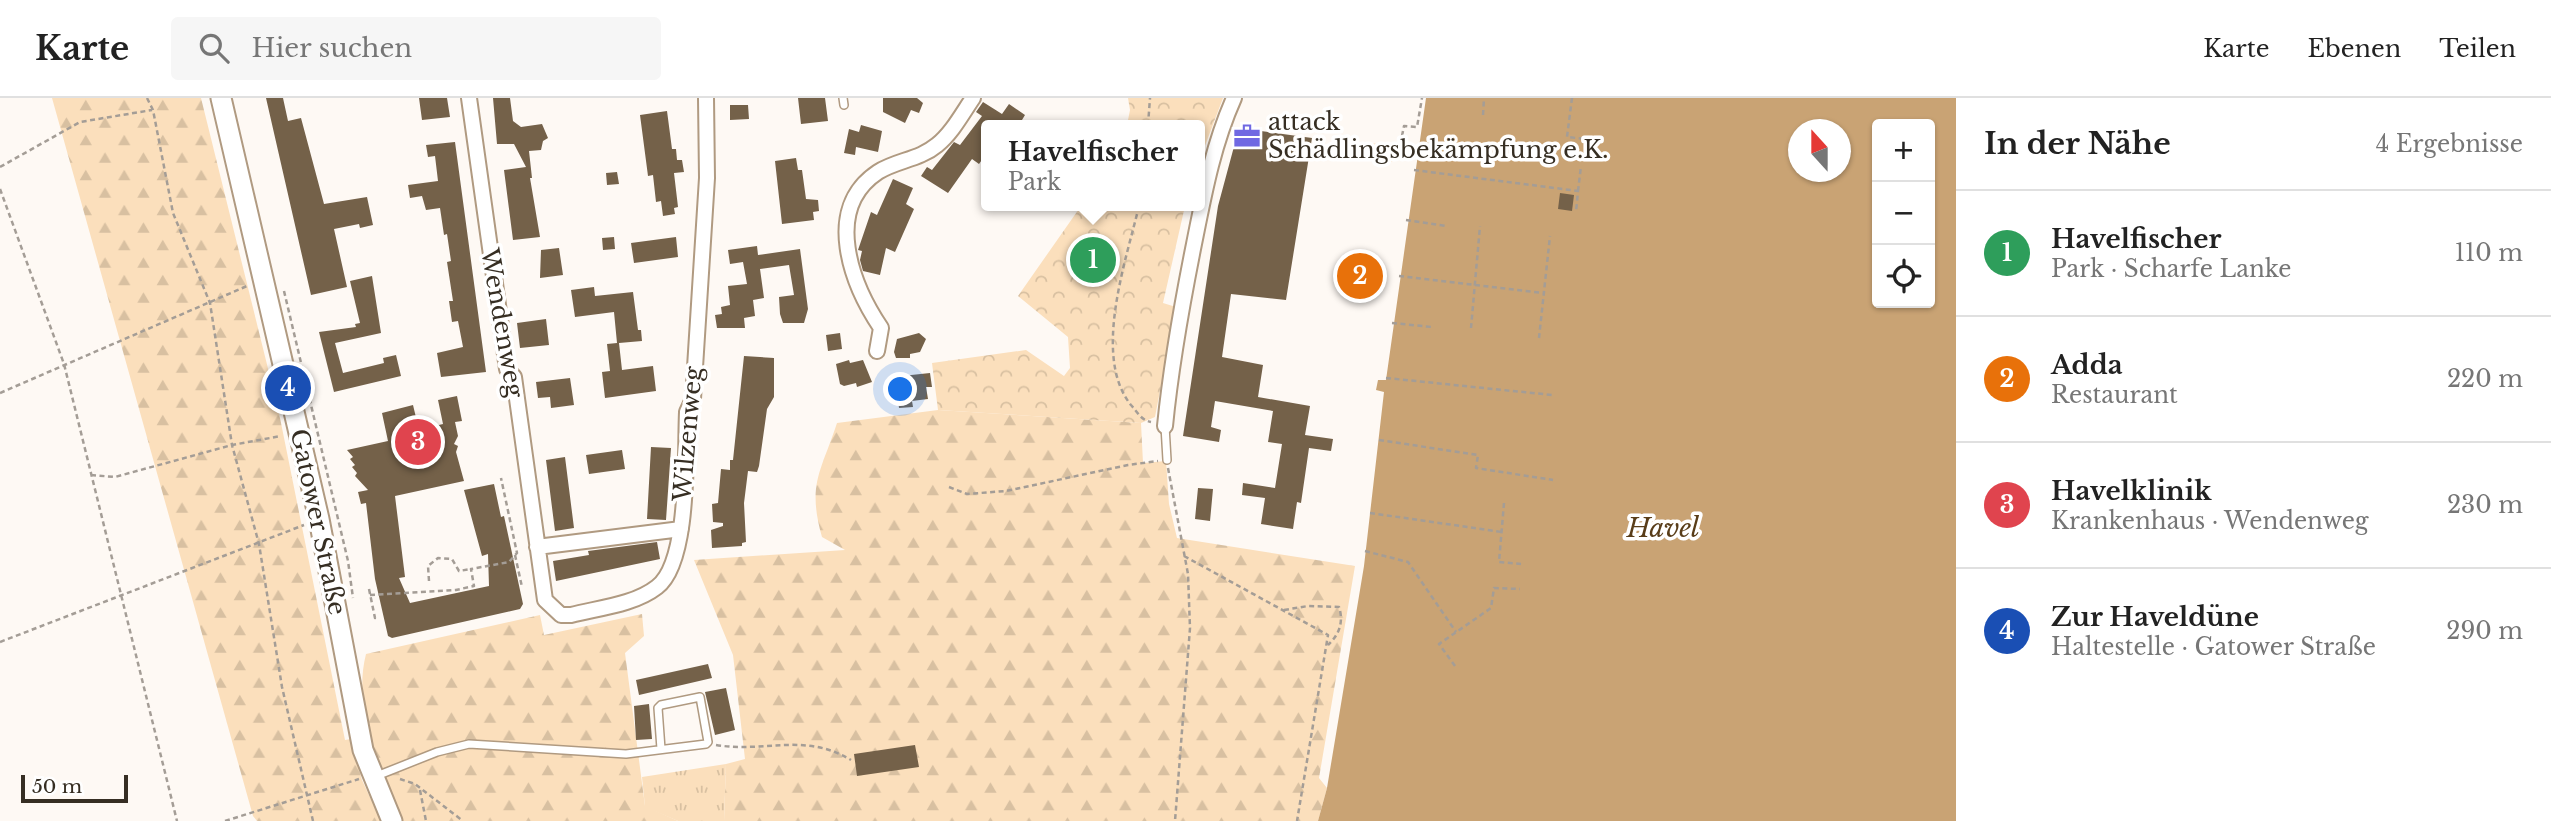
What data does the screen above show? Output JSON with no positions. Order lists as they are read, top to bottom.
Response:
{
  "streets": {
    "main road": ["Gatower Straße"],
    "street": ["Wendenweg", "Wilzenweg"]
  },
  "crossings": [
    ["Wendenweg", "Wilzenweg"]
  ],
  "water": ["Havel"],
  "places": {
    "office": ["attack Schädlingsbekämpfung e.K."]
  },
  "scale_bar": "50 m",
  "north": "top",
  "page": {
    "header": "Karte",
    "search": "Hier suchen",
    "nav": ["Karte", "Ebenen", "Teilen"],
    "heading": ["In der Nähe", "4 Ergebnisse"],
    "map_buttons": ["+", "−"],
    "popup": ["Havelfischer", "Park"],
    "list": [
      {
        "mark": "1",
        "name": "Havelfischer",
        "note": "Park · Scharfe Lanke",
        "value": "110 m"
      },
      {
        "mark": "2",
        "name": "Adda",
        "note": "Restaurant",
        "value": "220 m"
      },
      {
        "mark": "3",
        "name": "Havelklinik",
        "note": "Krankenhaus · Wendenweg",
        "value": "230 m"
      },
      {
        "mark": "4",
        "name": "Zur Haveldüne",
        "note": "Haltestelle · Gatower Straße",
        "value": "290 m"
      }
    ],
    "pins": [
      "1",
      "2",
      "4",
      "3"
    ],
    "scale": "50 m"
  }
}
